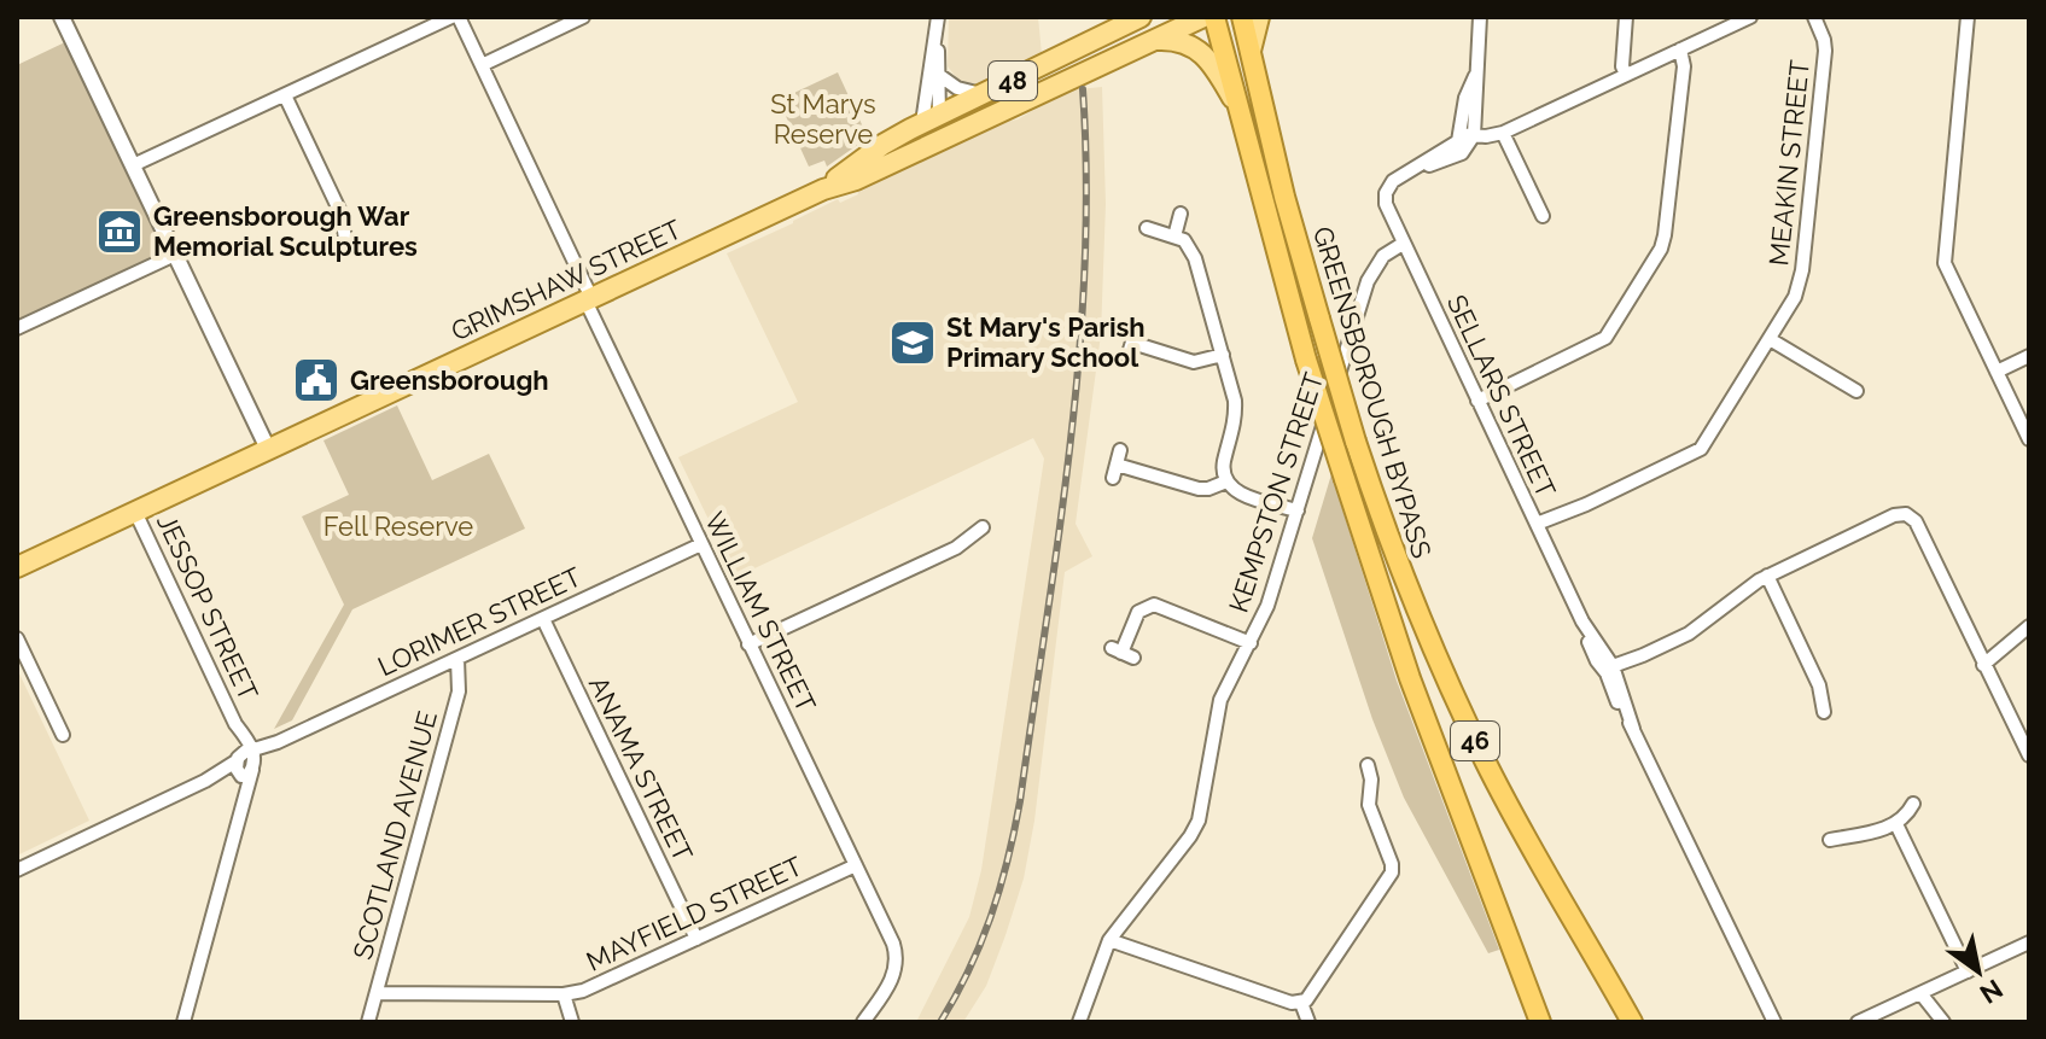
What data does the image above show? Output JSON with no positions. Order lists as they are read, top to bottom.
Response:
{
  "streets": {
    "highway": ["GREENSBOROUGH BYPASS", "46"],
    "main road": ["48", "GRIMSHAW STREET"],
    "street": [
      "MEAKIN STREET",
      "SELLARS STREET",
      "KEMPSTON STREET",
      "JESSOP STREET",
      "WILLIAM STREET",
      "LORIMER STREET",
      "ANAMA STREET",
      "SCOTLAND AVENUE",
      "MAYFIELD STREET"
    ]
  },
  "crossings": [
    ["MEAKIN STREET", "SELLARS STREET"],
    ["GRIMSHAW STREET", "JESSOP STREET"],
    ["GRIMSHAW STREET", "WILLIAM STREET"],
    ["SELLARS STREET", "KEMPSTON STREET"],
    ["JESSOP STREET", "LORIMER STREET"],
    ["WILLIAM STREET", "LORIMER STREET"],
    ["WILLIAM STREET", "MAYFIELD STREET"],
    ["LORIMER STREET", "ANAMA STREET"],
    ["LORIMER STREET", "SCOTLAND AVENUE"],
    ["ANAMA STREET", "MAYFIELD STREET"],
    ["SCOTLAND AVENUE", "MAYFIELD STREET"]
  ],
  "parks": ["St Marys Reserve", "Fell Reserve"],
  "places": {
    "museum": ["Greensborough War Memorial Sculptures"],
    "school or university": ["St Mary's Parish Primary School"],
    "public building": ["Greensborough"]
  },
  "north": "bottom right"
}
